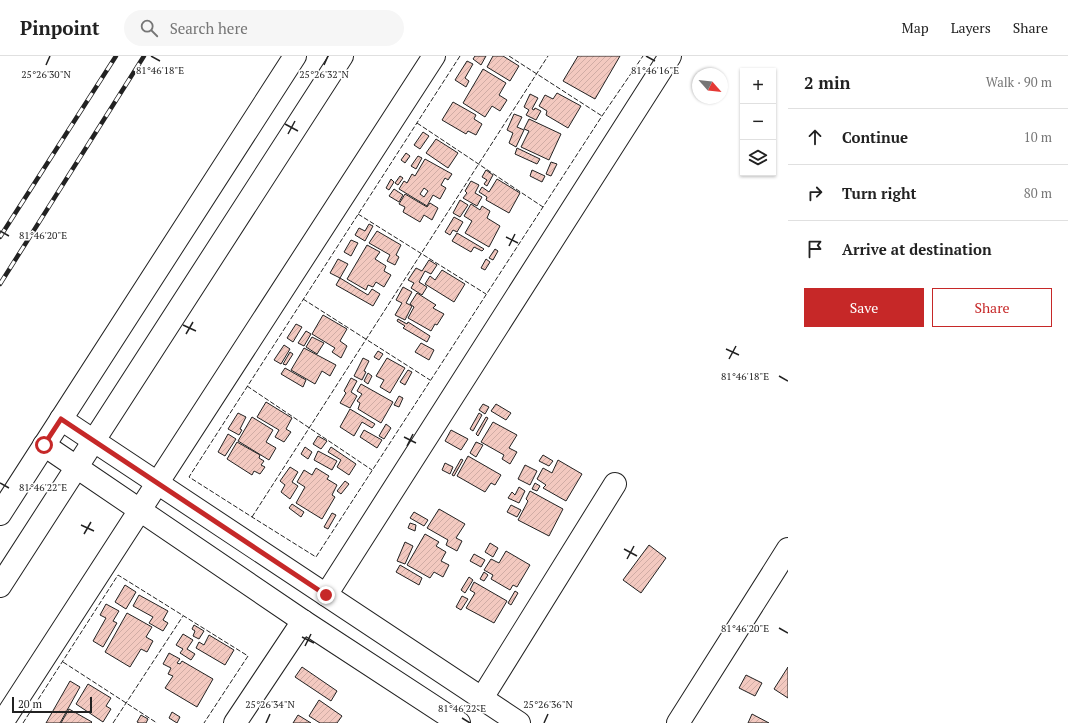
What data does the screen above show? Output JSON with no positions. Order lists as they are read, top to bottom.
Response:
{
  "scale_bar": "20 m",
  "north": "bottom right",
  "page": {
    "header": "Pinpoint",
    "search": "Search here",
    "nav": ["Map", "Layers", "Share"],
    "heading": ["2 min", "Walk · 90 m"],
    "map_buttons": ["+", "−"],
    "list": [
      ["Continue", "10 m"],
      ["Turn right", "80 m"],
      "Arrive at destination"
    ],
    "buttons": ["Save", "Share"],
    "scale": "20 m"
  },
  "coordinates": [
    "81°46'18\"E",
    "81°46'16\"E",
    "25°26'30\"N",
    "25°26'32\"N",
    "81°46'20\"E",
    "81°46'22\"E",
    "25°26'34\"N",
    "25°26'36\"N"
  ]
}
